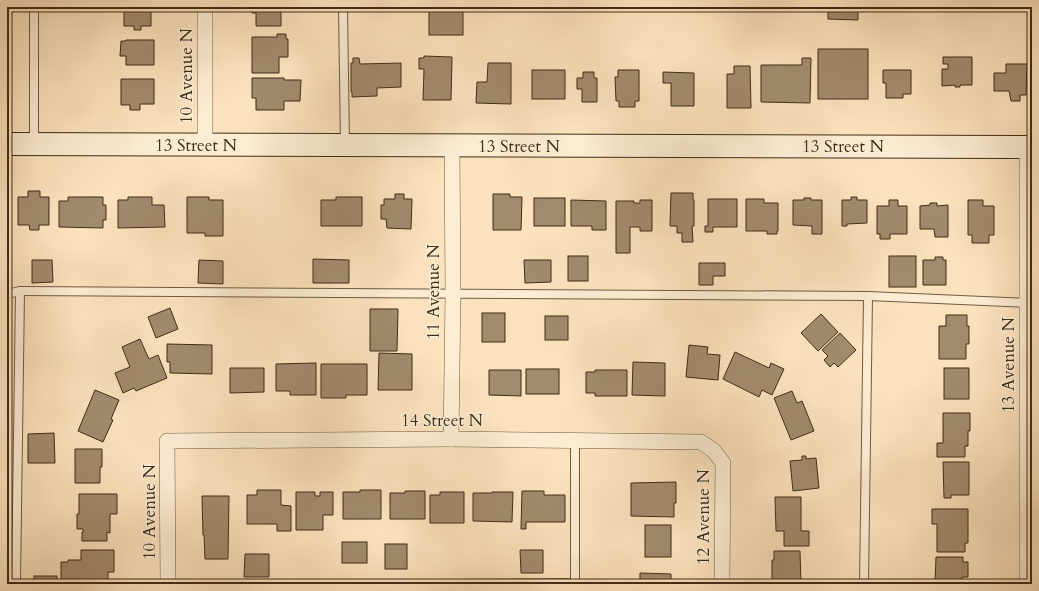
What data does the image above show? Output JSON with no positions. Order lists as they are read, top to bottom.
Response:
{
  "streets": {
    "street": [
      "10 Avenue N",
      "13 Street N",
      "11 Avenue N",
      "13 Avenue N",
      "14 Street N",
      "12 Avenue N"
    ]
  },
  "crossings": [
    ["10 Avenue N", "13 Street N"],
    ["10 Avenue N", "14 Street N"],
    ["13 Street N", "11 Avenue N"],
    ["13 Street N", "13 Avenue N"],
    ["11 Avenue N", "14 Street N"],
    ["14 Street N", "12 Avenue N"]
  ]
}
